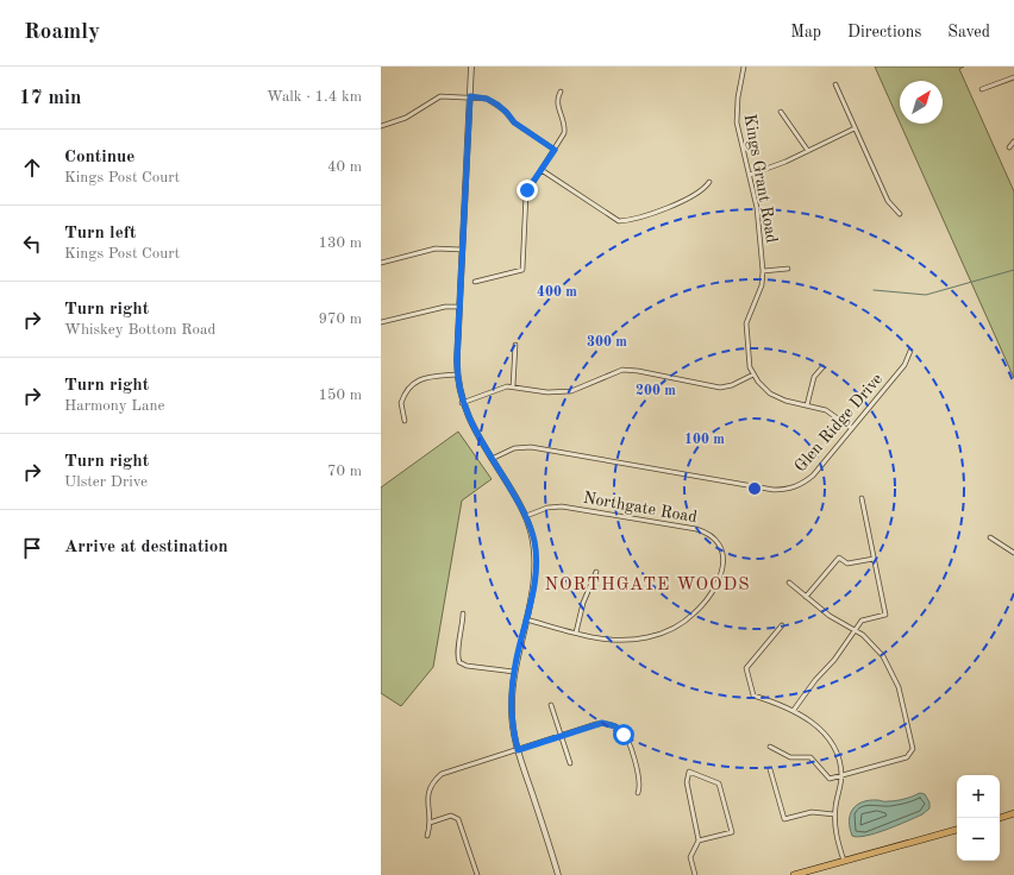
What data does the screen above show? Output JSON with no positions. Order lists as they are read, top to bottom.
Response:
{
  "streets": {
    "street": ["Kings Grant Road", "Glen Ridge Drive", "Northgate Road"]
  },
  "crossings": [
    ["Kings Grant Road", "Glen Ridge Drive"]
  ],
  "districts": ["NORTHGATE WOODS"],
  "north": "top right",
  "page": {
    "header": "Roamly",
    "nav": ["Map", "Directions", "Saved"],
    "heading": ["17 min", "Walk · 1.4 km"],
    "list": [
      ["Continue", "Kings Post Court", "40 m"],
      ["Turn left", "Kings Post Court", "130 m"],
      ["Turn right", "Whiskey Bottom Road", "970 m"],
      ["Turn right", "Harmony Lane", "150 m"],
      ["Turn right", "Ulster Drive", "70 m"],
      "Arrive at destination"
    ],
    "map_buttons": ["+", "−"]
  },
  "rings": [
    "400 m",
    "300 m",
    "200 m",
    "100 m"
  ]
}
